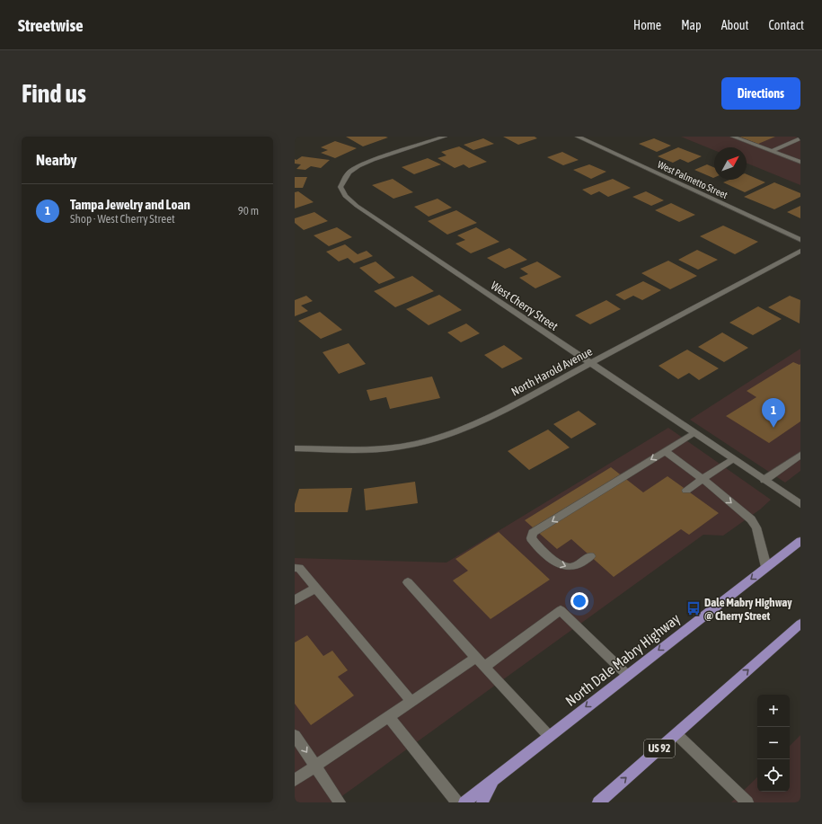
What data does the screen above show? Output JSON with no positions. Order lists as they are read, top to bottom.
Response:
{
  "streets": {
    "main road": ["North Dale Mabry Highway", "US 92"],
    "street": ["West Palmetto Street", "West Cherry Street", "North Harold Avenue"]
  },
  "crossings": [
    ["West Cherry Street", "North Harold Avenue"]
  ],
  "places": {
    "bus stop": ["Dale Mabry Highway @ Cherry Street"]
  },
  "north": "top right",
  "page": {
    "header": "Streetwise",
    "nav": [
      "Home",
      "Map",
      "About",
      "Contact"
    ],
    "buttons": "Directions",
    "title": "Find us",
    "heading": "Nearby",
    "list": [
      {
        "mark": "1",
        "name": "Tampa Jewelry and Loan",
        "note": "Shop · West Cherry Street",
        "value": "90 m"
      }
    ],
    "pins": "1",
    "map_buttons": ["+", "−"]
  }
}
